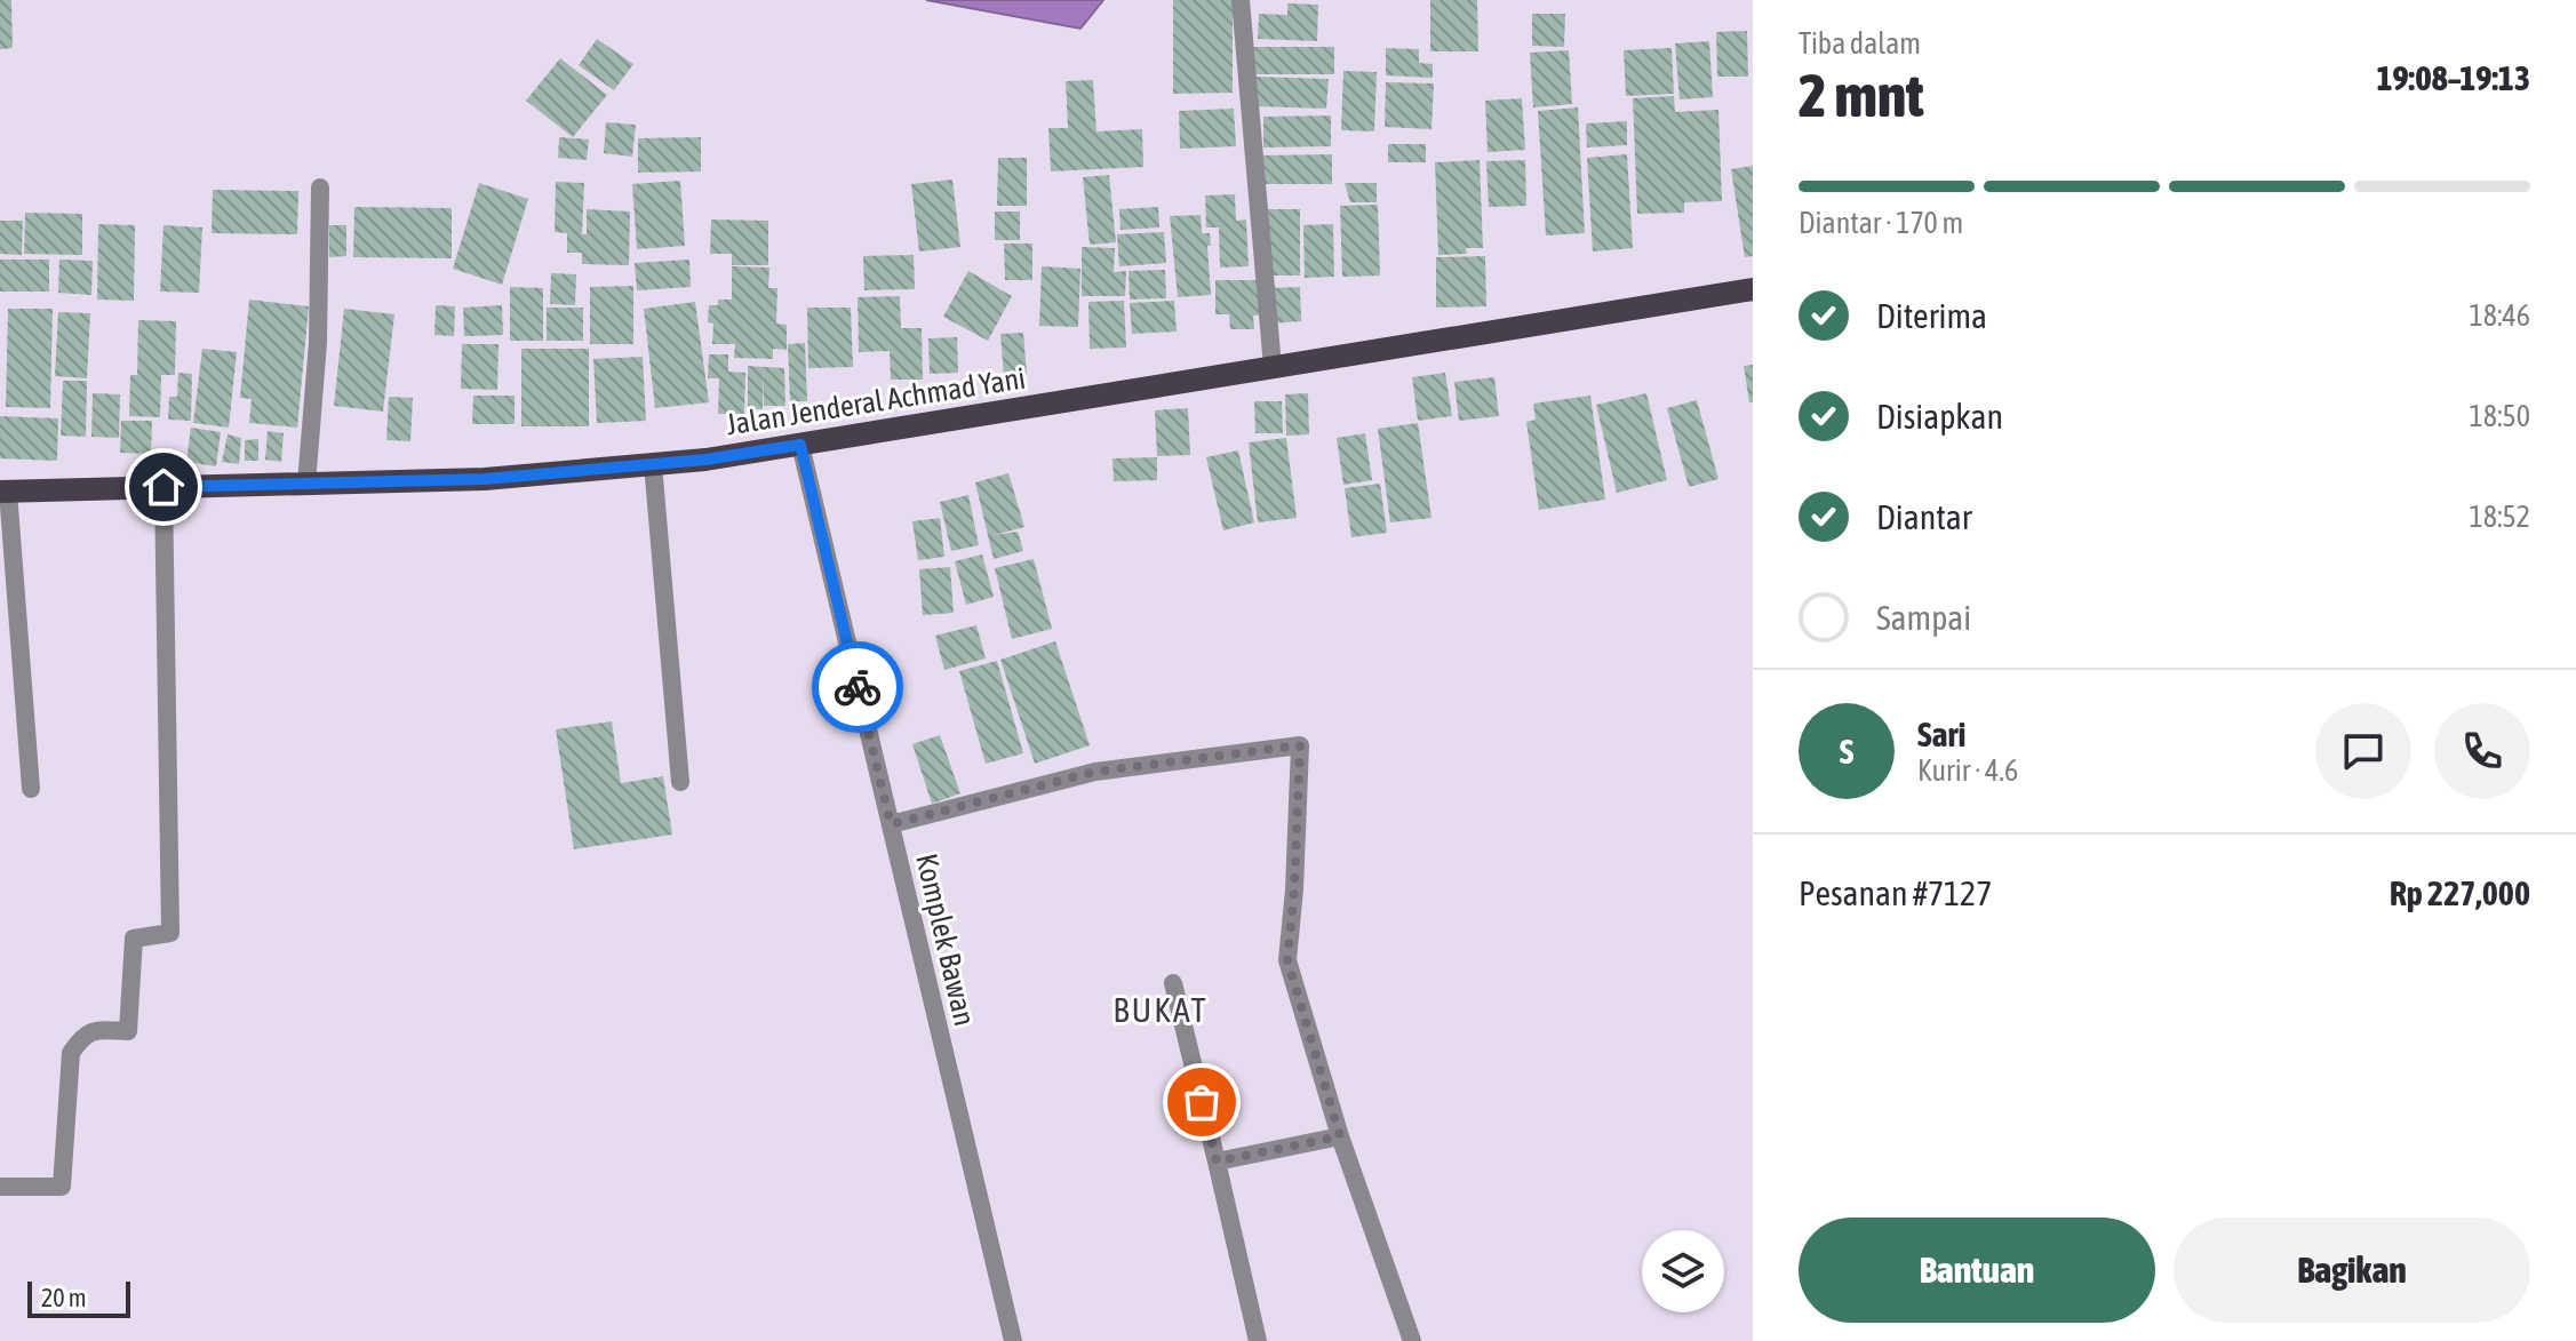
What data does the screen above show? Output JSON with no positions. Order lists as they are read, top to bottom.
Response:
{
  "streets": {
    "main road": ["Jalan Jenderal Achmad Yani"],
    "street": ["Komplek Bawan"]
  },
  "crossings": [
    ["Jalan Jenderal Achmad Yani", "Komplek Bawan"]
  ],
  "districts": ["BUKAT"],
  "scale_bar": "20 m",
  "page": {
    "heading": ["2 mnt", "Tiba dalam", "19:08–19:13"],
    "panel": [
      "Sari",
      "Kurir · 4.6",
      "Pesanan #7127",
      "Rp 227,000"
    ],
    "bar": "Diantar · 170 m",
    "list": [
      ["Diterima", "18:46"],
      ["Disiapkan", "18:50"],
      ["Diantar", "18:52"],
      "Sampai"
    ],
    "round": "S",
    "buttons": ["Bantuan", "Bagikan"],
    "scale": "20 m"
  }
}
